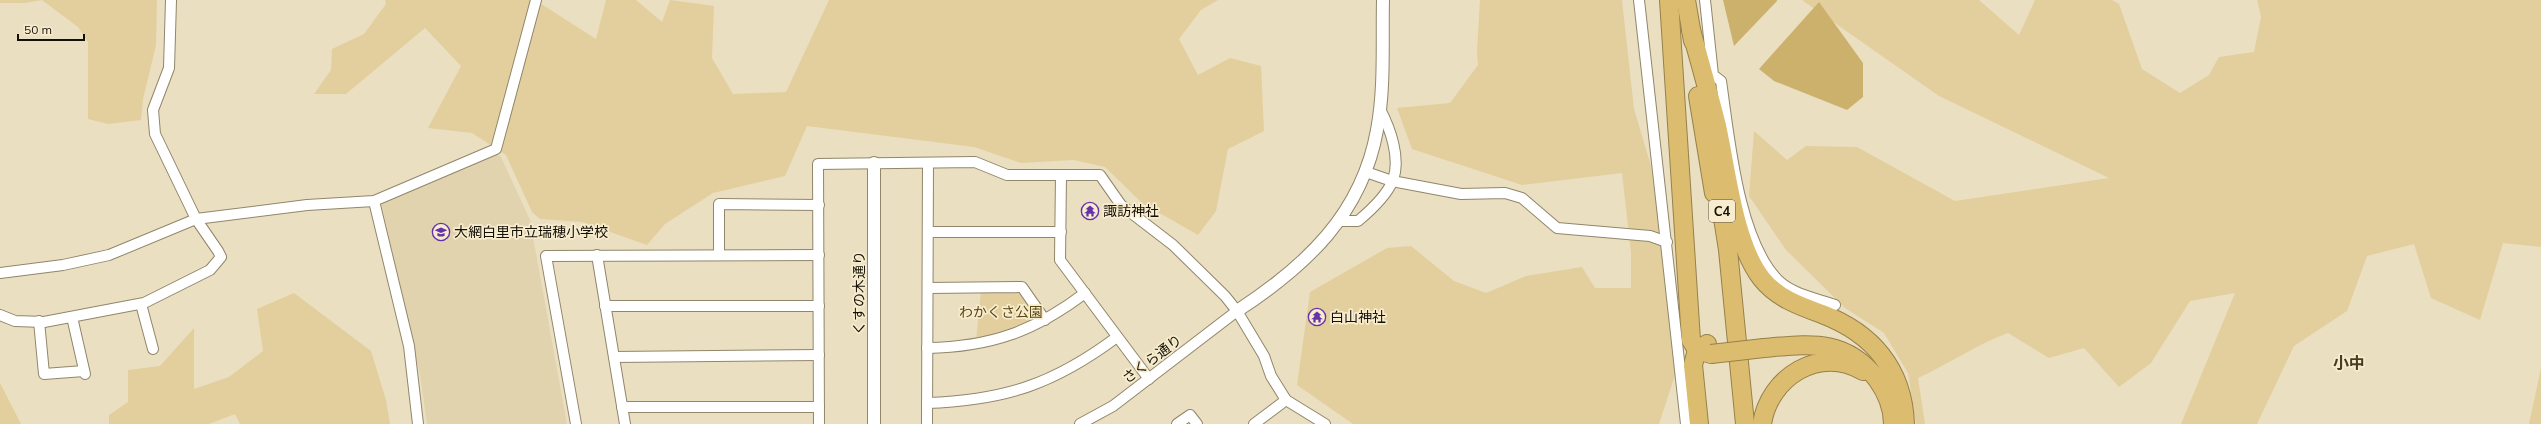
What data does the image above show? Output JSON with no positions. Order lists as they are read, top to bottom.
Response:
{
  "streets": {
    "highway": ["C4"],
    "street": ["くすの木通り", "さくら通り"]
  },
  "districts": ["小中"],
  "parks": ["わかくさ公園"],
  "places": {
    "temple": ["諏訪神社", "白山神社"],
    "school or university": ["大網白里市立瑞穂小学校"]
  },
  "scale_bar": "50 m"
}
